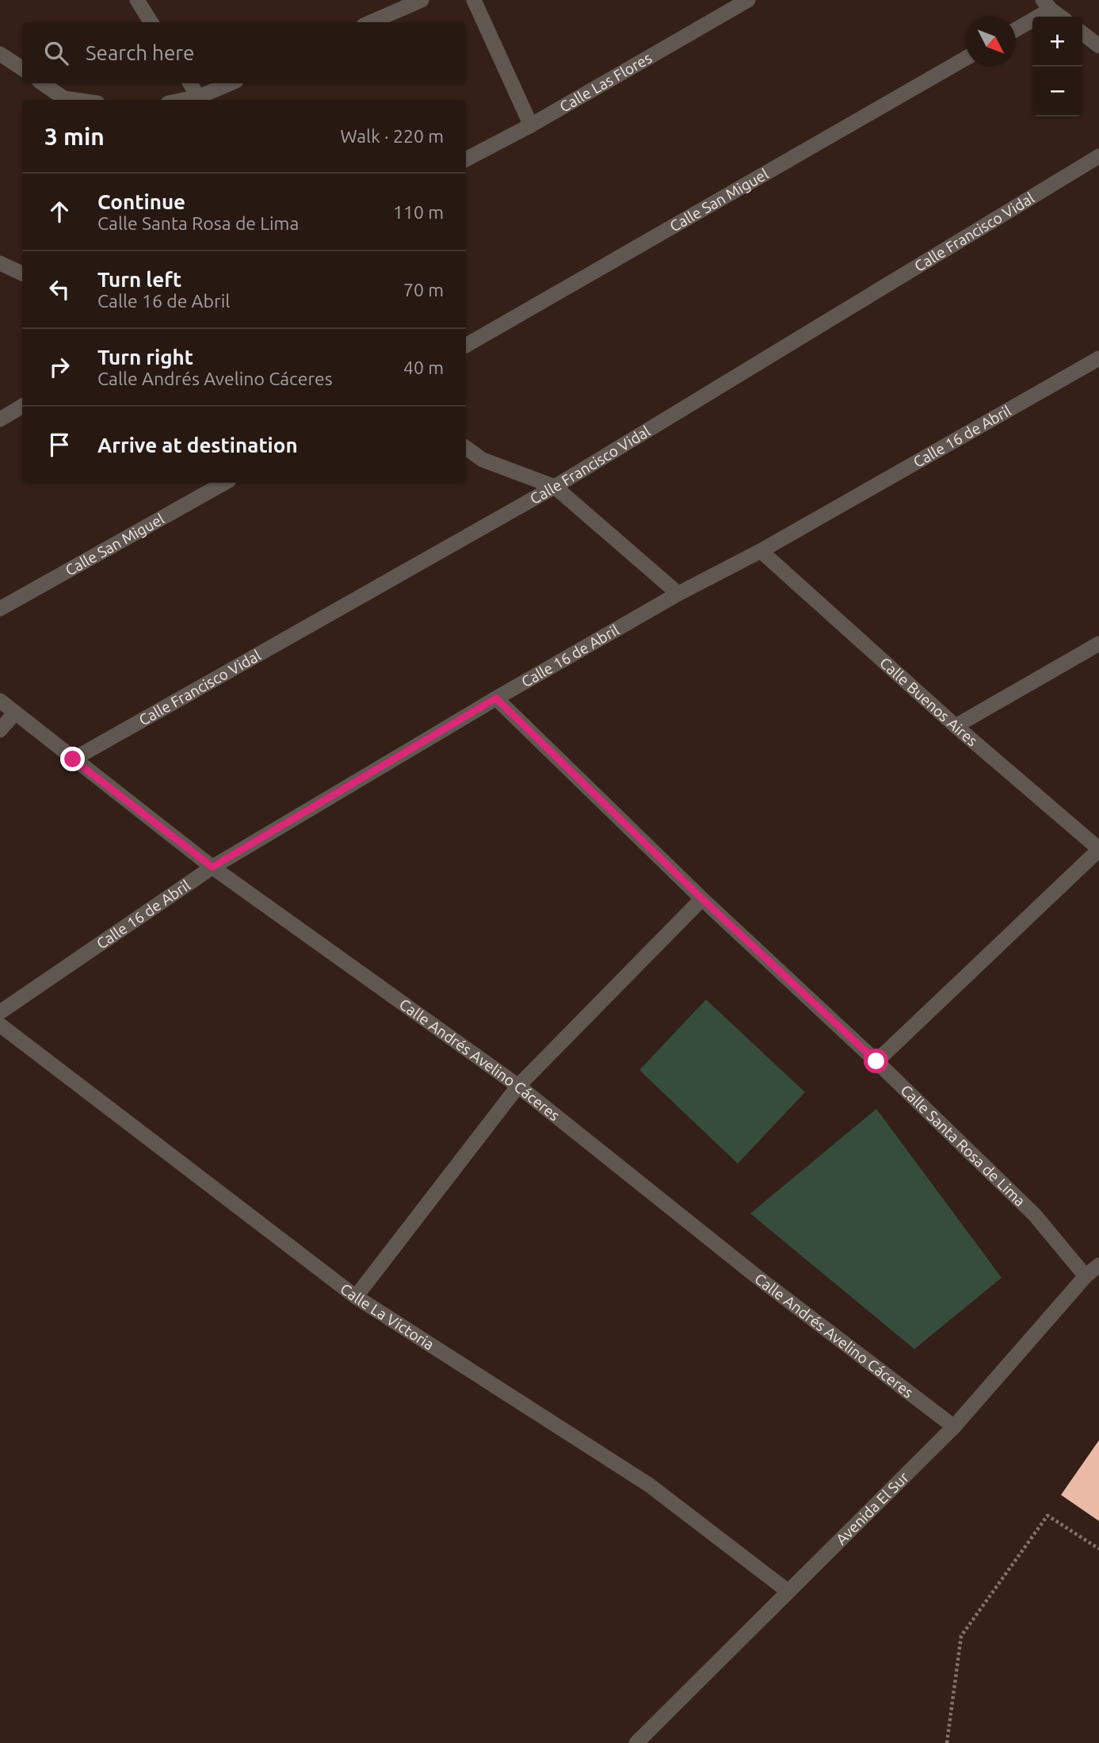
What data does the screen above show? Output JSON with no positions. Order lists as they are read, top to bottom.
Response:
{
  "streets": {
    "street": [
      "Calle Las Flores",
      "Calle San Miguel",
      "Calle Francisco Vidal",
      "Calle 16 de Abril",
      "Calle Buenos Aires",
      "Calle Andrés Avelino Cáceres",
      "Calle Santa Rosa de Lima",
      "Calle La Victoria",
      "Avenida El Sur"
    ]
  },
  "crossings": [
    ["Calle Francisco Vidal", "Calle Andrés Avelino Cáceres"],
    ["Calle 16 de Abril", "Calle Buenos Aires"],
    ["Calle 16 de Abril", "Calle Andrés Avelino Cáceres"],
    ["Calle 16 de Abril", "Calle Santa Rosa de Lima"],
    ["Calle Andrés Avelino Cáceres", "Avenida El Sur"],
    ["Calle Santa Rosa de Lima", "Avenida El Sur"],
    ["Calle La Victoria", "Avenida El Sur"]
  ],
  "north": "bottom right",
  "page": {
    "map_buttons": ["+", "−"],
    "search": "Search here",
    "heading": ["3 min", "Walk · 220 m"],
    "list": [
      ["Continue", "Calle Santa Rosa de Lima", "110 m"],
      ["Turn left", "Calle 16 de Abril", "70 m"],
      ["Turn right", "Calle Andrés Avelino Cáceres", "40 m"],
      "Arrive at destination"
    ]
  }
}
